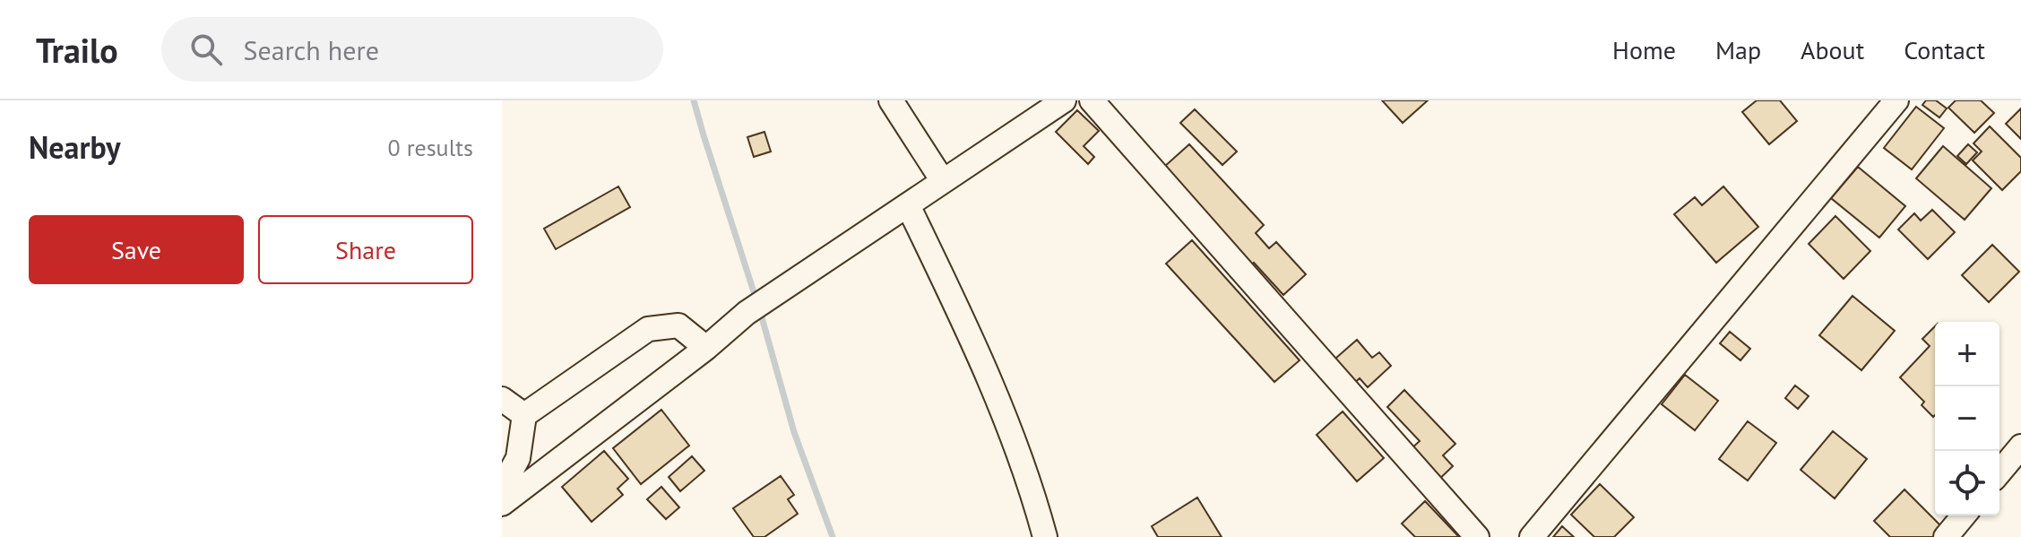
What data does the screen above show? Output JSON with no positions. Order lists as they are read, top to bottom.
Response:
{
  "page": {
    "header": "Trailo",
    "search": "Search here",
    "nav": [
      "Home",
      "Map",
      "About",
      "Contact"
    ],
    "heading": ["Nearby", "0 results"],
    "buttons": ["Save", "Share"],
    "map_buttons": ["+", "−"]
  }
}
